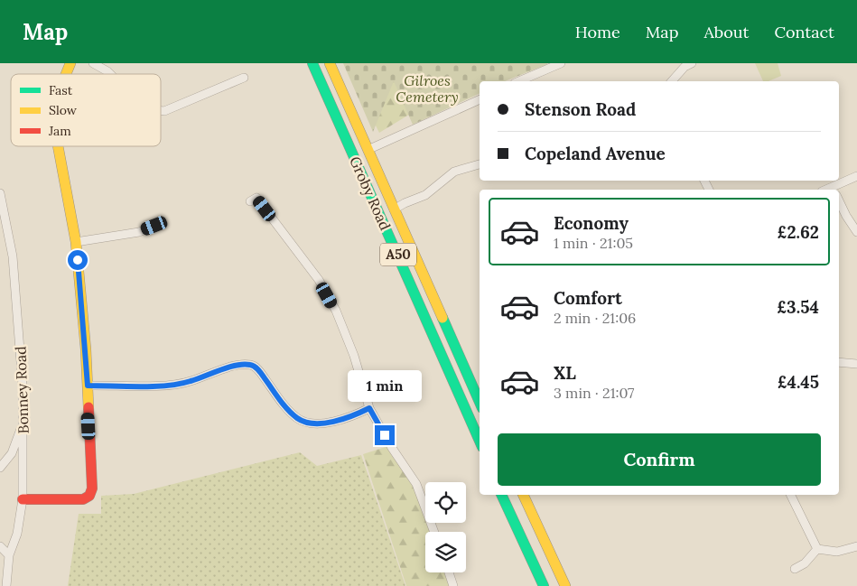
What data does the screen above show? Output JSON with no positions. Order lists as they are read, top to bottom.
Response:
{
  "streets": {
    "main road": ["Groby Road", "A50"],
    "street": ["Bonney Road"]
  },
  "parks": ["Gilroes Cemetery"],
  "legend": ["Fast", "Slow", "Jam"],
  "page": {
    "header": "Map",
    "nav": [
      "Home",
      "Map",
      "About",
      "Contact"
    ],
    "banner": ["Stenson Road", "Copeland Avenue"],
    "list": [
      {
        "name": "Economy",
        "note": "1 min · 21:05",
        "value": "£2.62"
      },
      {
        "name": "Comfort",
        "note": "2 min · 21:06",
        "value": "£3.54"
      },
      {
        "name": "XL",
        "note": "3 min · 21:07",
        "value": "£4.45"
      }
    ],
    "bubble": "1 min",
    "buttons": "Confirm"
  }
}
